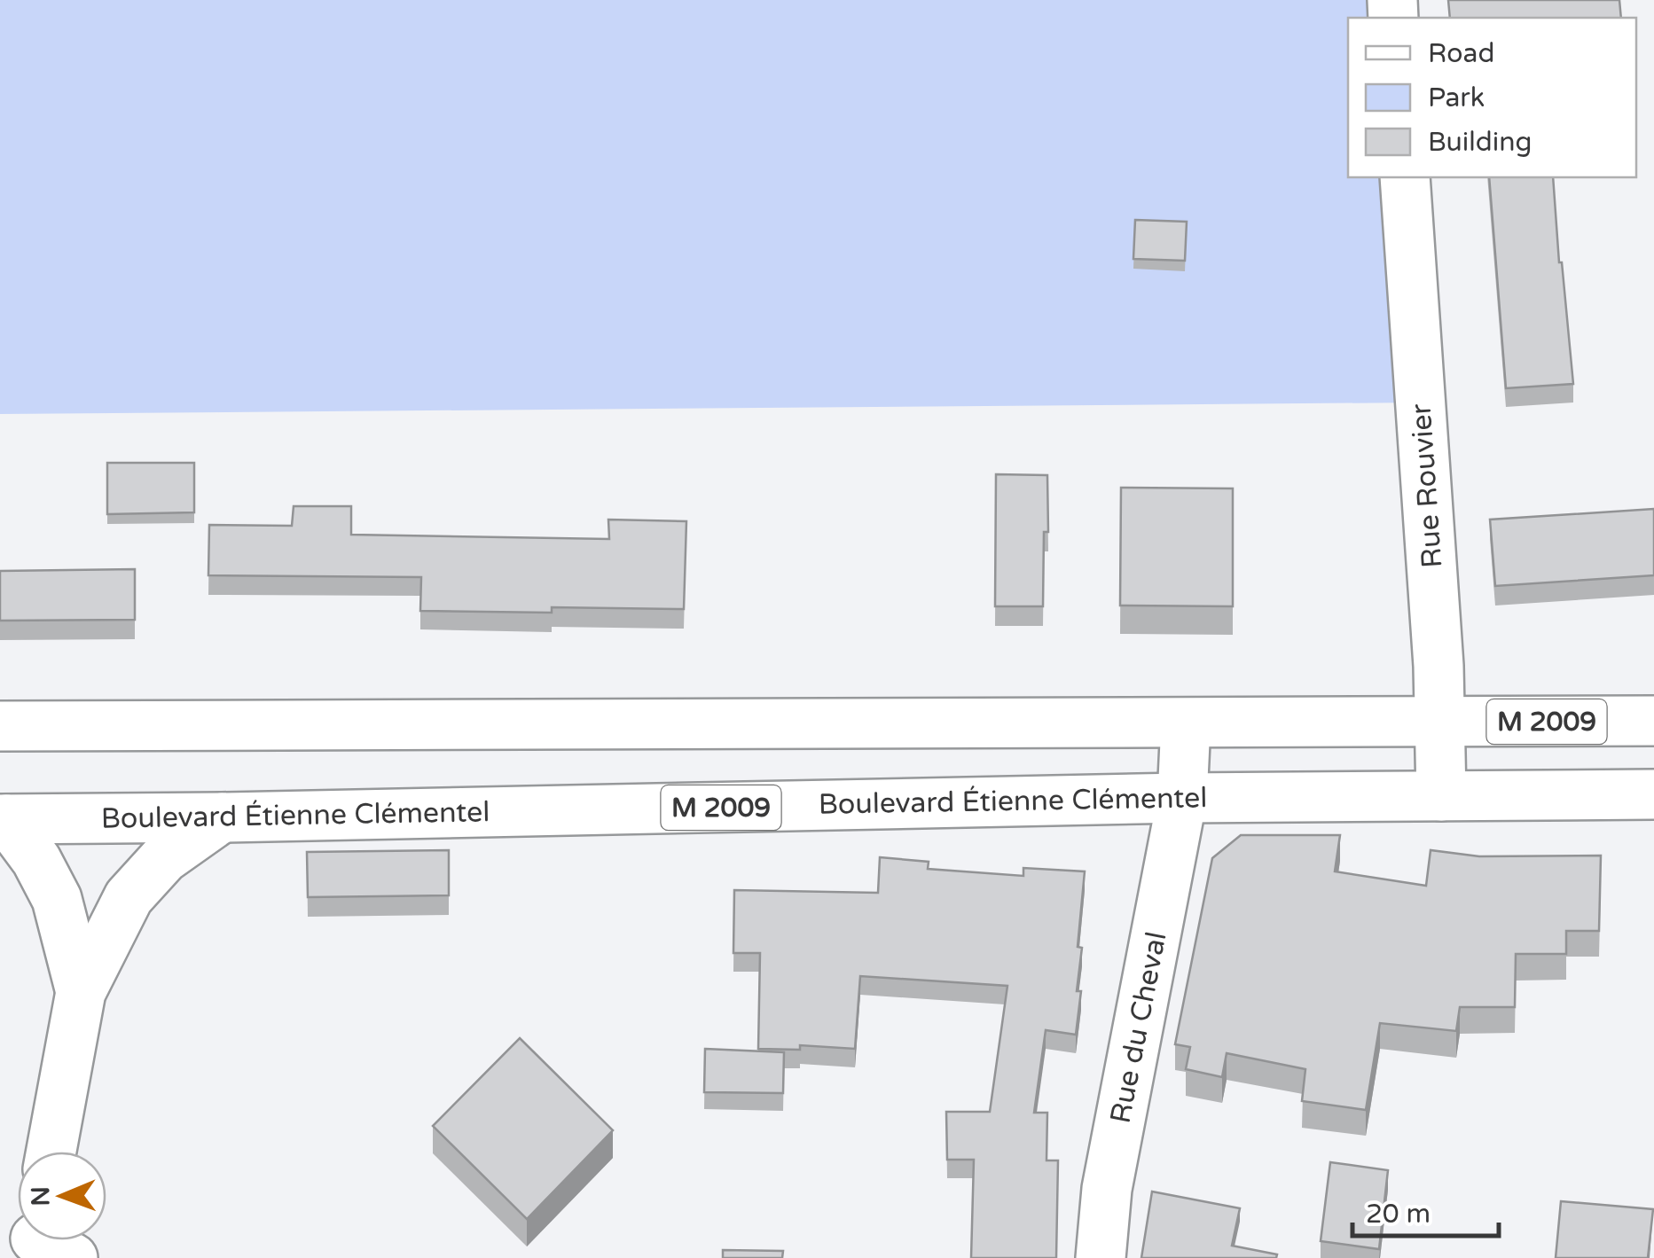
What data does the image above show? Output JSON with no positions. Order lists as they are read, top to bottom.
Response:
{
  "streets": {
    "main road": [
      "Rue Rouvier",
      "M 2009",
      "Boulevard Étienne Clémentel",
      "Rue du Cheval"
    ]
  },
  "crossings": [
    ["Rue Rouvier", "M 2009"],
    ["Rue Rouvier", "Boulevard Étienne Clémentel"],
    ["M 2009", "Rue du Cheval"],
    ["Boulevard Étienne Clémentel", "Rue du Cheval"]
  ],
  "legend": ["Road", "Park", "Building"],
  "scale_bar": "20 m",
  "north": "left"
}
